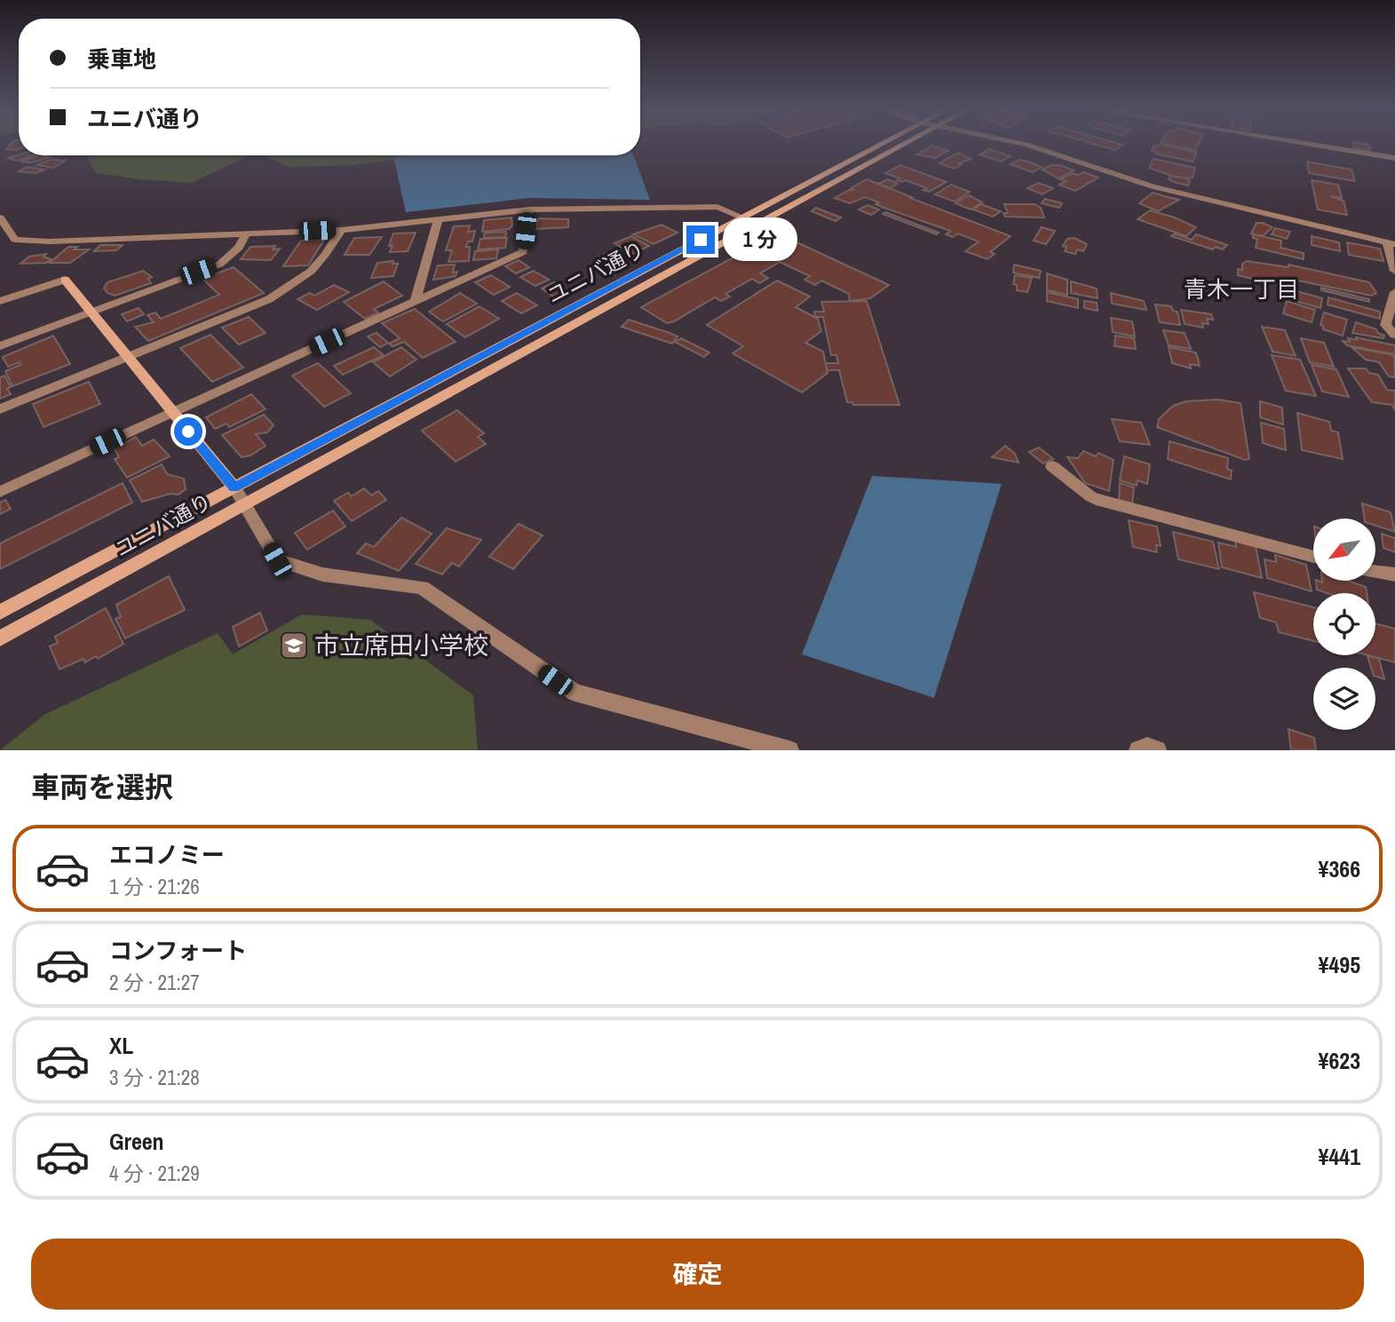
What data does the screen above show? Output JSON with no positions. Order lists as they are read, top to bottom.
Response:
{
  "streets": {
    "street": ["ユニバ通り"]
  },
  "districts": ["青木一丁目"],
  "places": {
    "school or university": ["市立席田小学校"]
  },
  "north": "bottom left",
  "page": {
    "banner": ["乗車地", "ユニバ通り"],
    "bubble": "1 分",
    "heading": "車両を選択",
    "list": [
      {
        "name": "エコノミー",
        "note": "1 分 · 21:26",
        "value": "¥366"
      },
      {
        "name": "コンフォート",
        "note": "2 分 · 21:27",
        "value": "¥495"
      },
      {
        "name": "XL",
        "note": "3 分 · 21:28",
        "value": "¥623"
      },
      {
        "name": "Green",
        "note": "4 分 · 21:29",
        "value": "¥441"
      }
    ],
    "buttons": "確定"
  }
}
